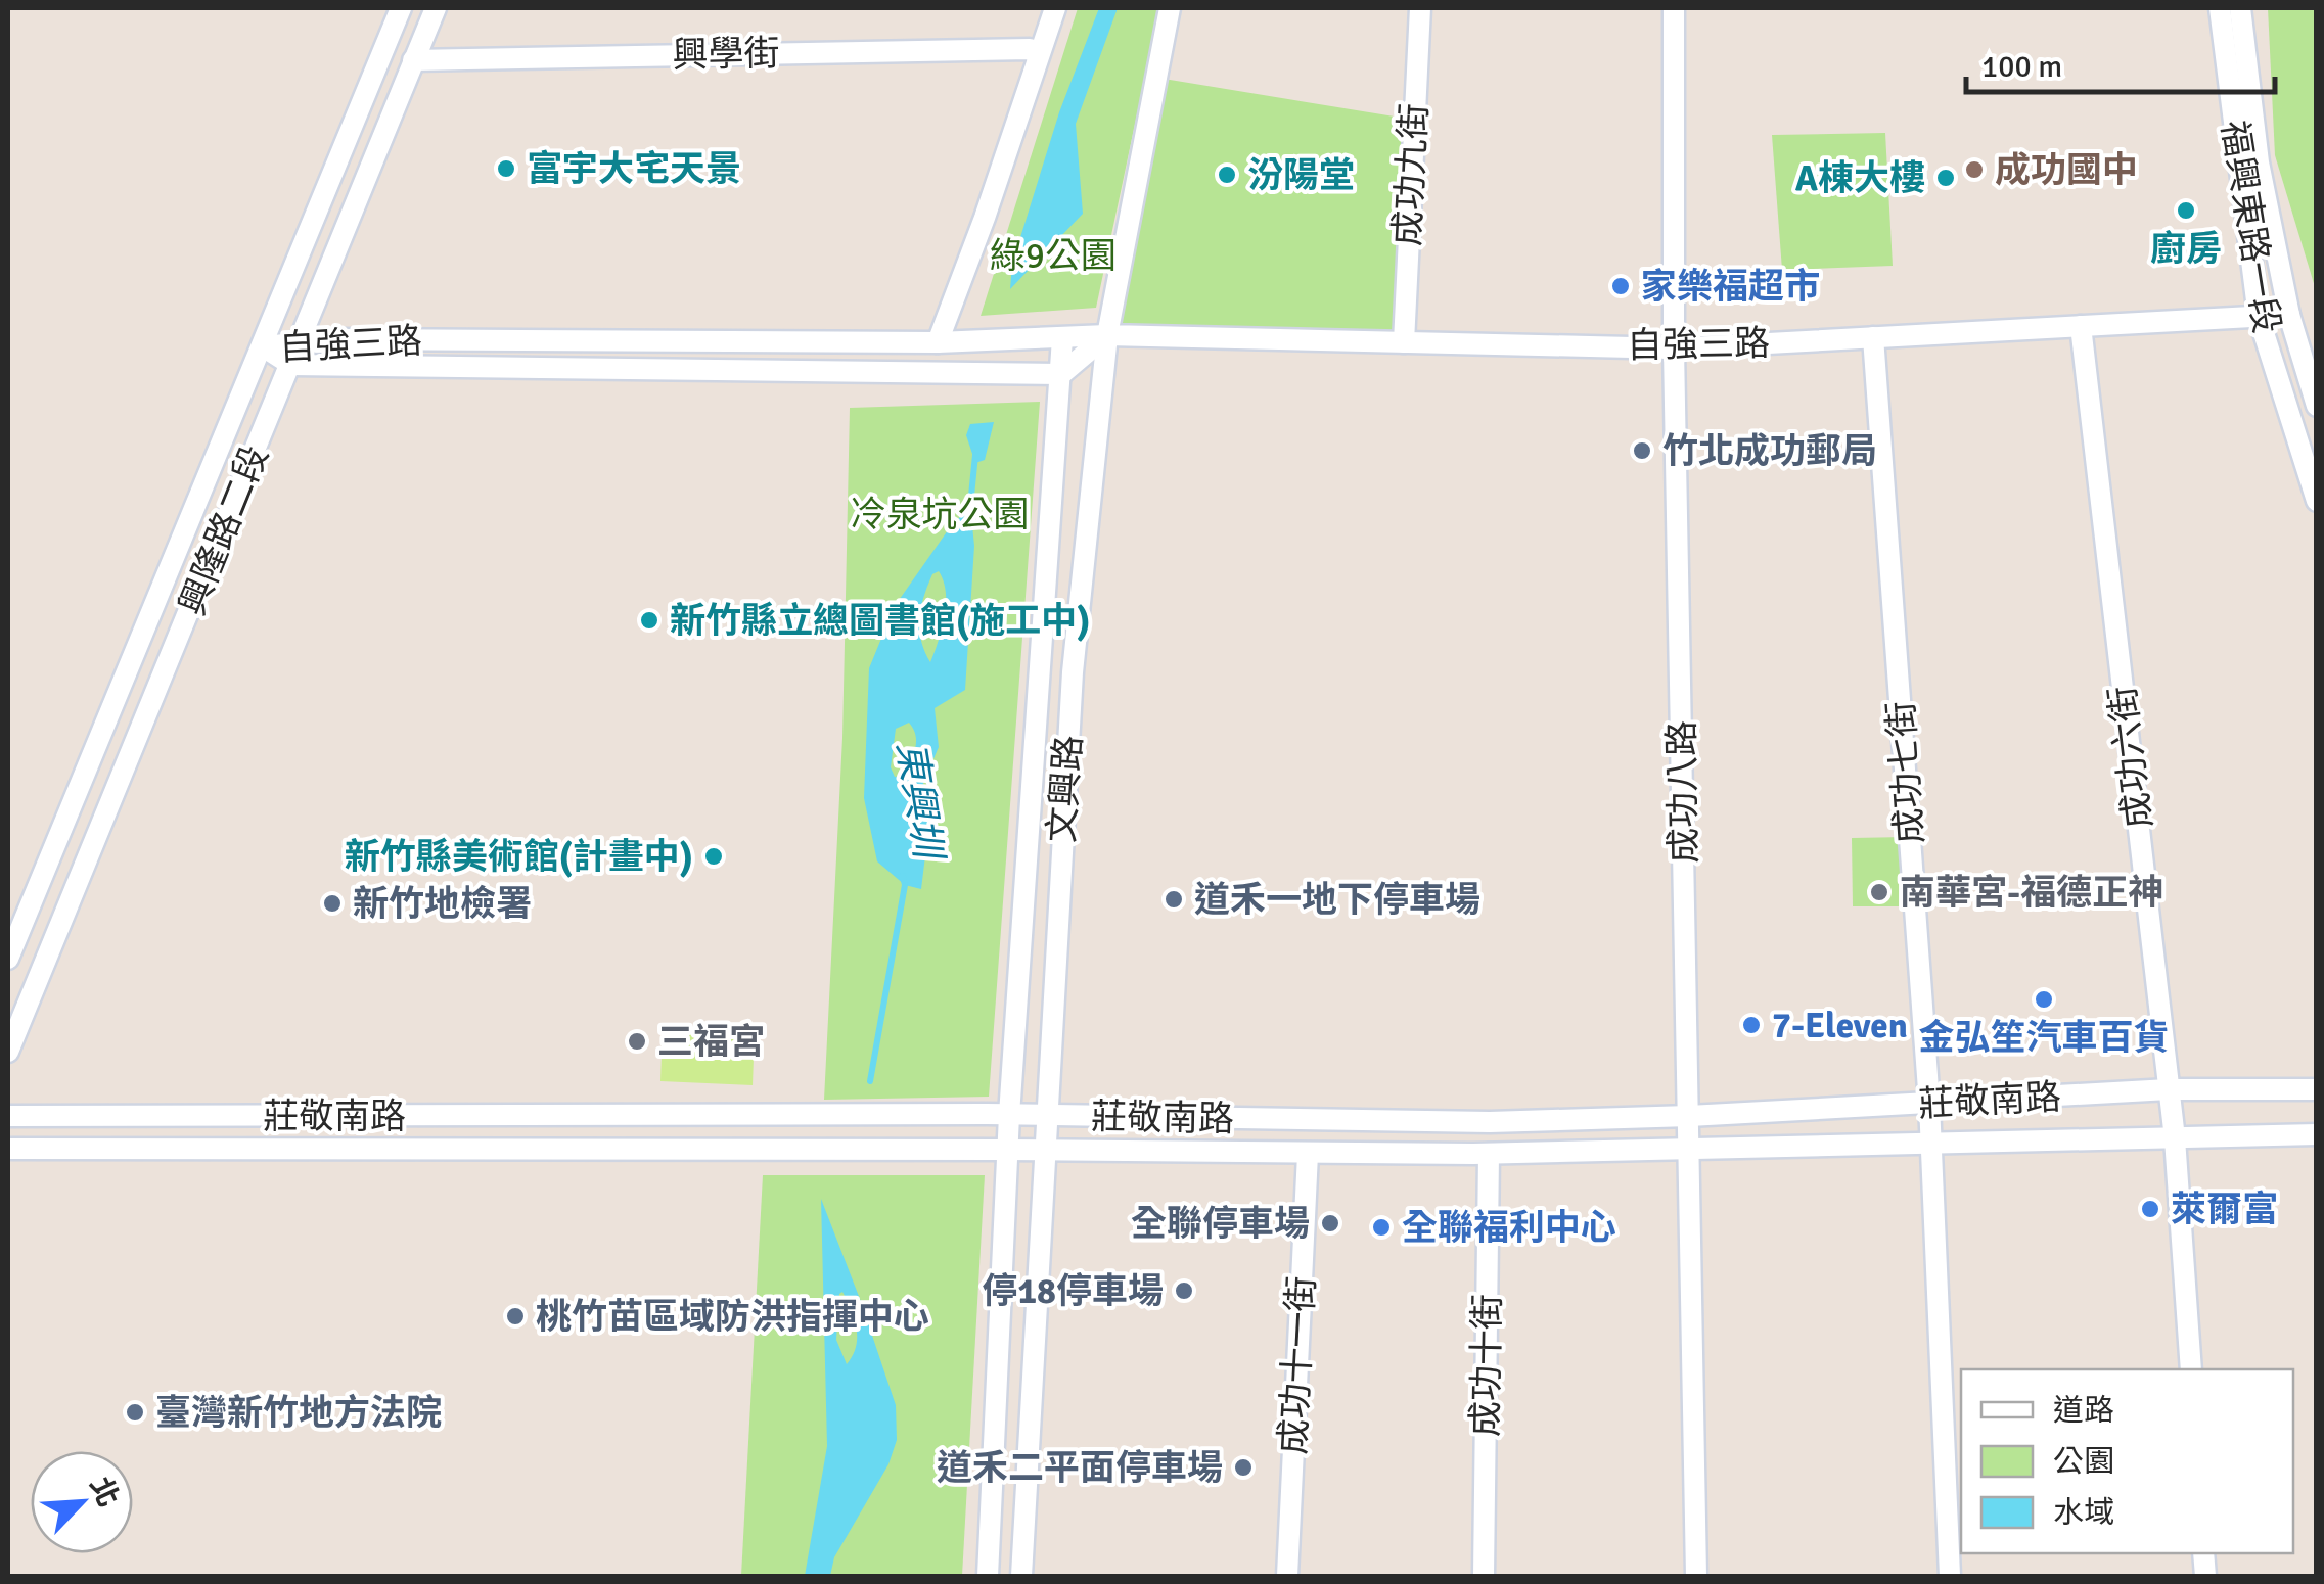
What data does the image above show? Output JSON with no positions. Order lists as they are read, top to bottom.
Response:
{
  "streets": {
    "street": [
      "興學街",
      "成功九街",
      "福興東路一段",
      "自強三路",
      "興隆路二段",
      "成功六街",
      "成功七街",
      "文興路",
      "成功八路",
      "莊敬南路",
      "成功十一街",
      "成功十街"
    ]
  },
  "crossings": [
    ["興學街", "興隆路二段"],
    ["成功九街", "自強三路"],
    ["福興東路一段", "自強三路"],
    ["自強三路", "興隆路二段"],
    ["自強三路", "成功六街"],
    ["自強三路", "成功七街"],
    ["自強三路", "文興路"],
    ["自強三路", "成功八路"],
    ["成功六街", "莊敬南路"],
    ["成功七街", "莊敬南路"],
    ["文興路", "莊敬南路"],
    ["成功八路", "莊敬南路"],
    ["莊敬南路", "成功十一街"],
    ["莊敬南路", "成功十街"]
  ],
  "water": ["東興圳"],
  "parks": ["綠9公園", "冷泉坑公園"],
  "places": [
    "富宇大宅天景",
    "成功國中",
    "汾陽堂",
    "A棟大樓",
    "廚房",
    "家樂福超市",
    "竹北成功郵局",
    "新竹縣立總圖書館(施工中)",
    "新竹縣美術館(計畫中)",
    "南華宮-福德正神",
    "道禾一地下停車場",
    "新竹地檢署",
    "金弘笙汽車百貨",
    "7-Eleven",
    "三福宮",
    "萊爾富",
    "全聯停車場",
    "全聯福利中心",
    "停18停車場",
    "桃竹苗區域防洪指揮中心",
    "臺灣新竹地方法院",
    "道禾二平面停車場"
  ],
  "legend": ["道路", "公園", "水域"],
  "scale_bar": "100 m",
  "north": "top right"
}
